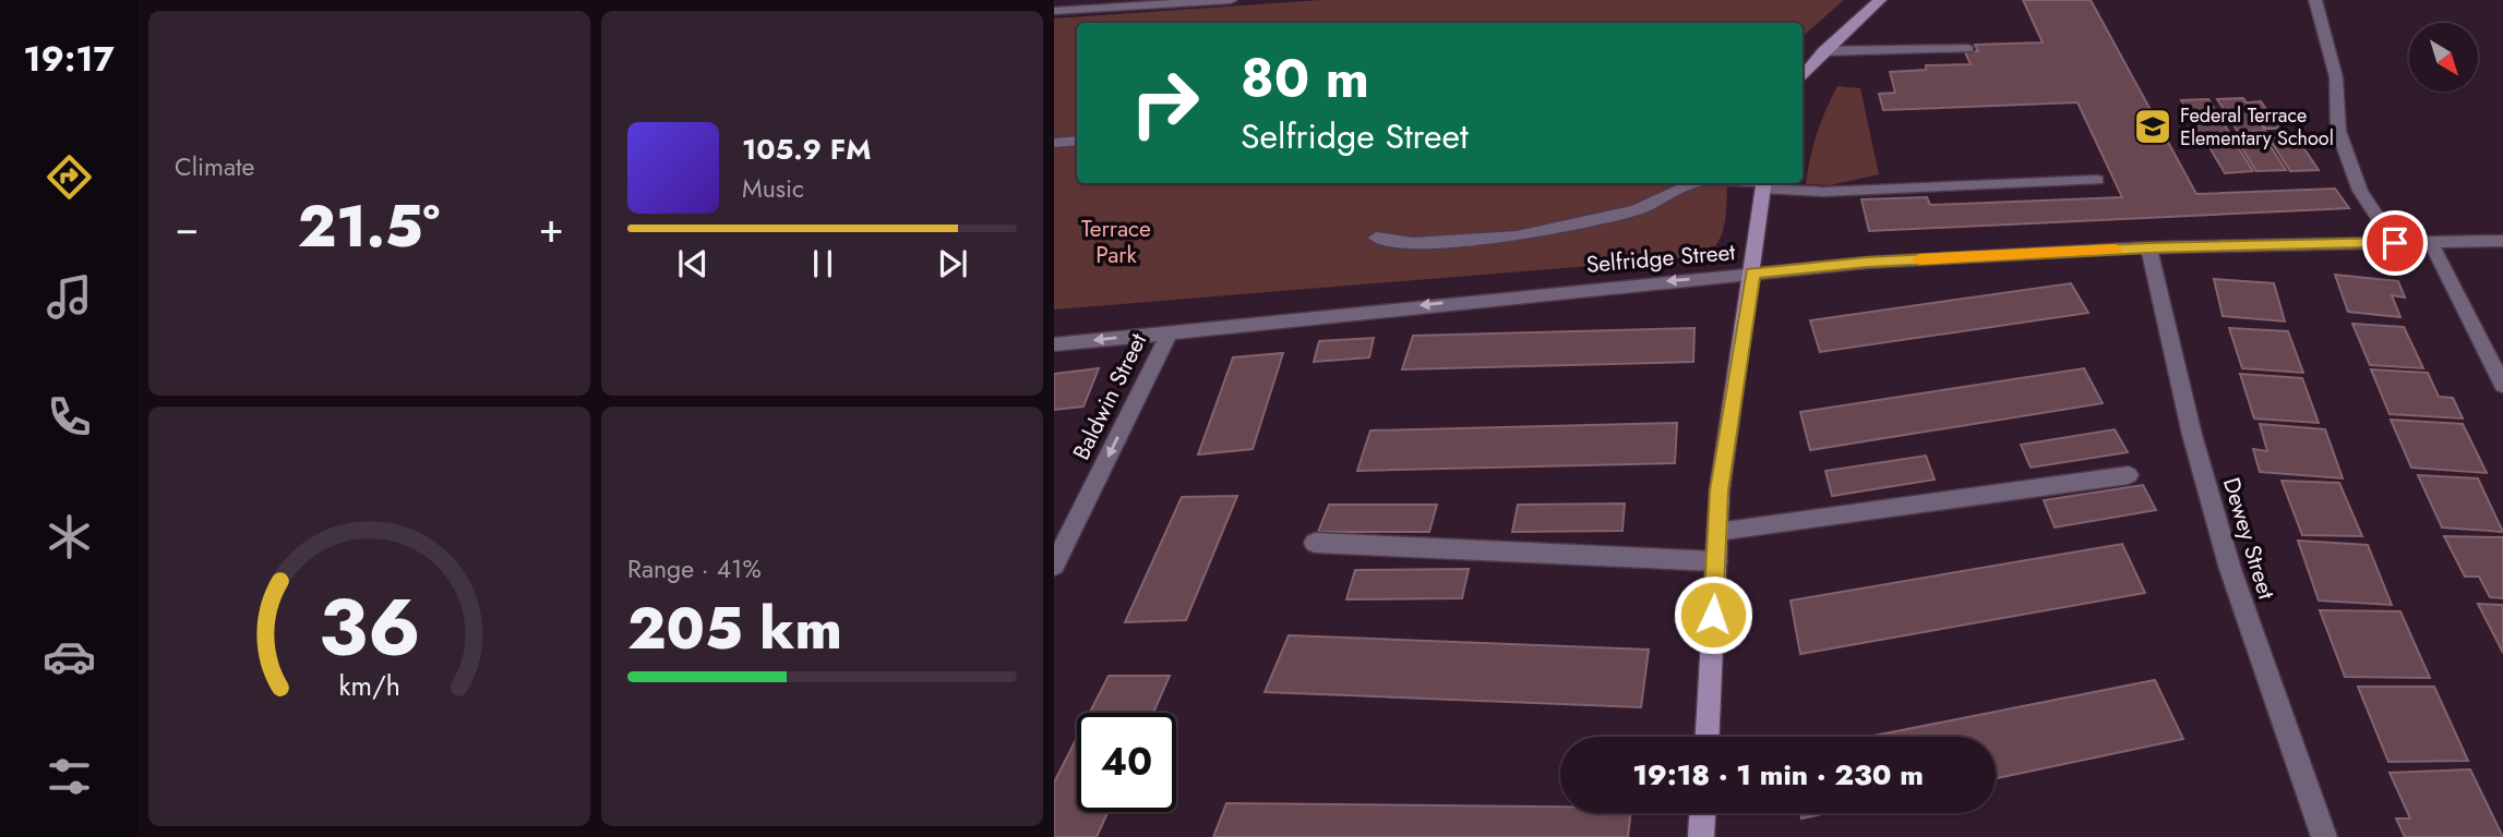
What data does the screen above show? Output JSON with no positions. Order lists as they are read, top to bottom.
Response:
{
  "streets": {
    "street": ["Selfridge Street", "Baldwin Street", "Dewey Street"]
  },
  "crossings": [
    ["Selfridge Street", "Baldwin Street"],
    ["Selfridge Street", "Dewey Street"]
  ],
  "one_way": ["Baldwin Street"],
  "parks": ["Terrace Park"],
  "places": {
    "school or university": ["Federal Terrace Elementary School"]
  },
  "north": "bottom right",
  "page": {
    "tabs": "19:17",
    "tile": [
      "Climate",
      ["Range · 41%", "205 km"]
    ],
    "turn": ["80 m", "Selfridge Street"],
    "song": ["105.9 FM", "Music"],
    "heat": ["−", "21.5°", "+"],
    "limit": "40",
    "trip": "19:18 · 1 min · 230 m",
    "gauge": ["36", "km/h"]
  }
}
